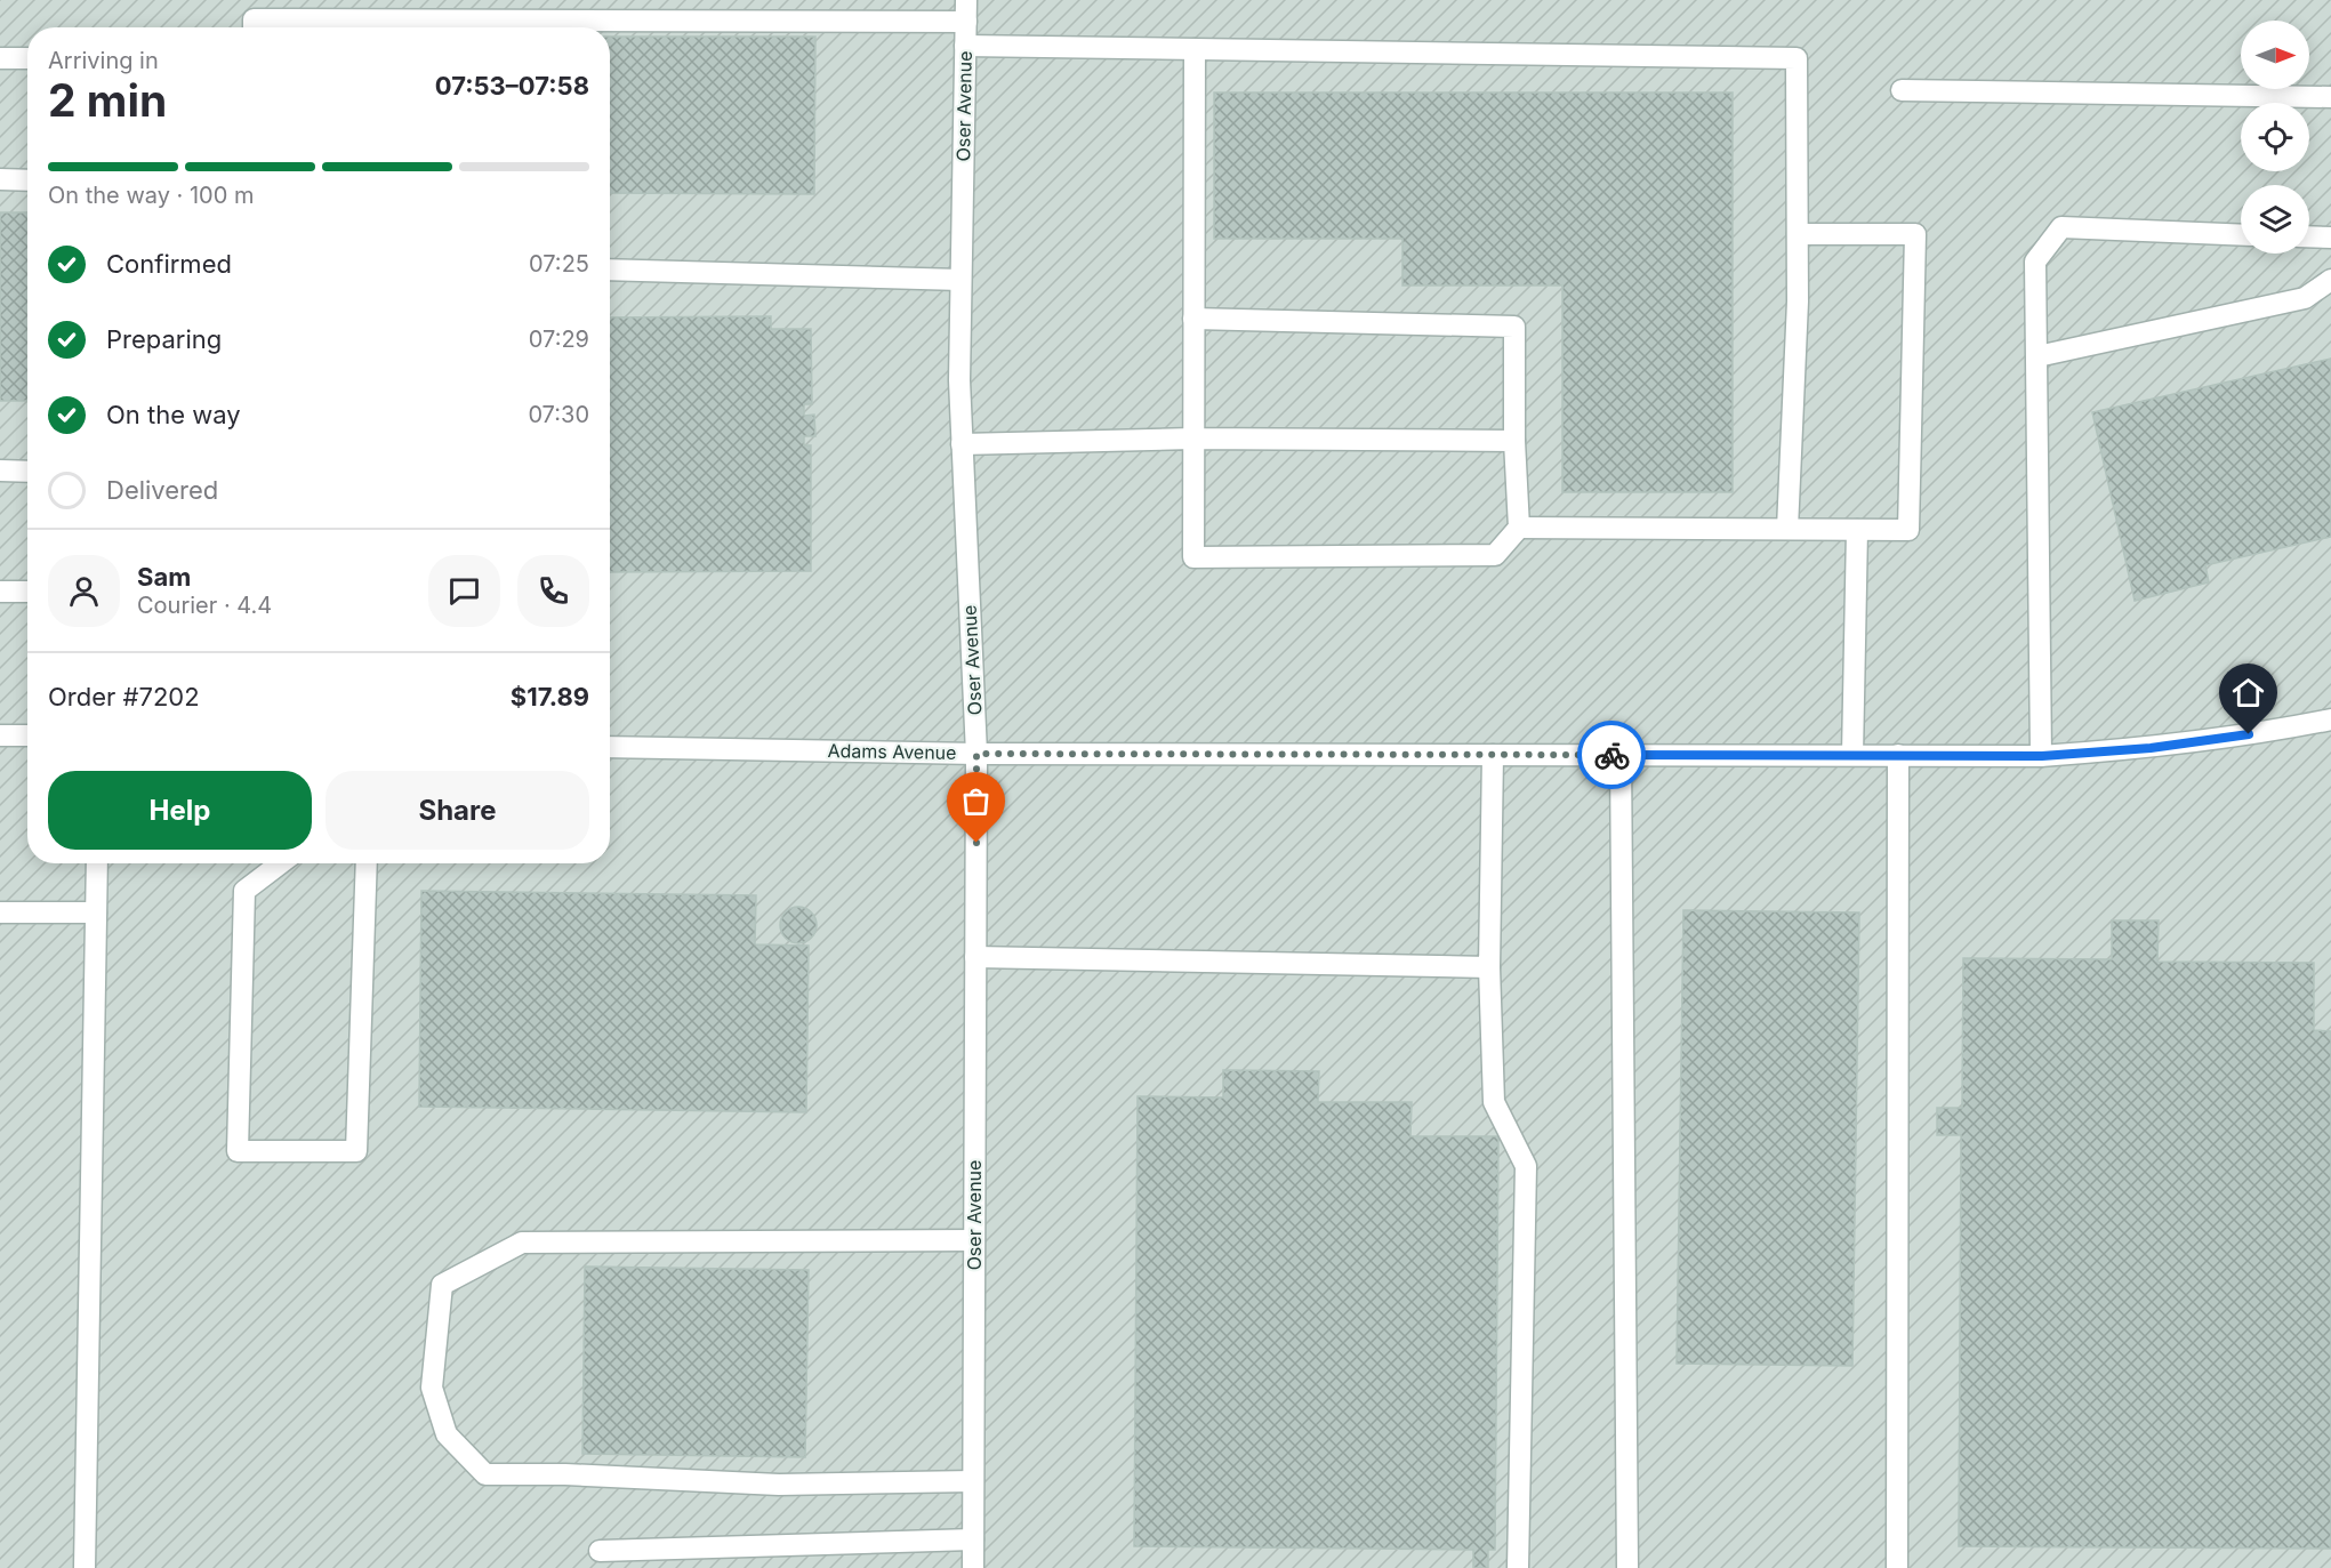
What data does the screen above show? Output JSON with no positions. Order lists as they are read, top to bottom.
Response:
{
  "streets": {
    "street": ["Oser Avenue", "Adams Avenue"]
  },
  "crossings": [
    ["Oser Avenue", "Adams Avenue"]
  ],
  "north": "right",
  "page": {
    "heading": ["2 min", "Arriving in", "07:53–07:58"],
    "panel": [
      "Sam",
      "Courier · 4.4",
      "Order #7202",
      "$17.89"
    ],
    "bar": "On the way · 100 m",
    "list": [
      ["Confirmed", "07:25"],
      ["Preparing", "07:29"],
      ["On the way", "07:30"],
      "Delivered"
    ],
    "buttons": ["Help", "Share"]
  }
}
